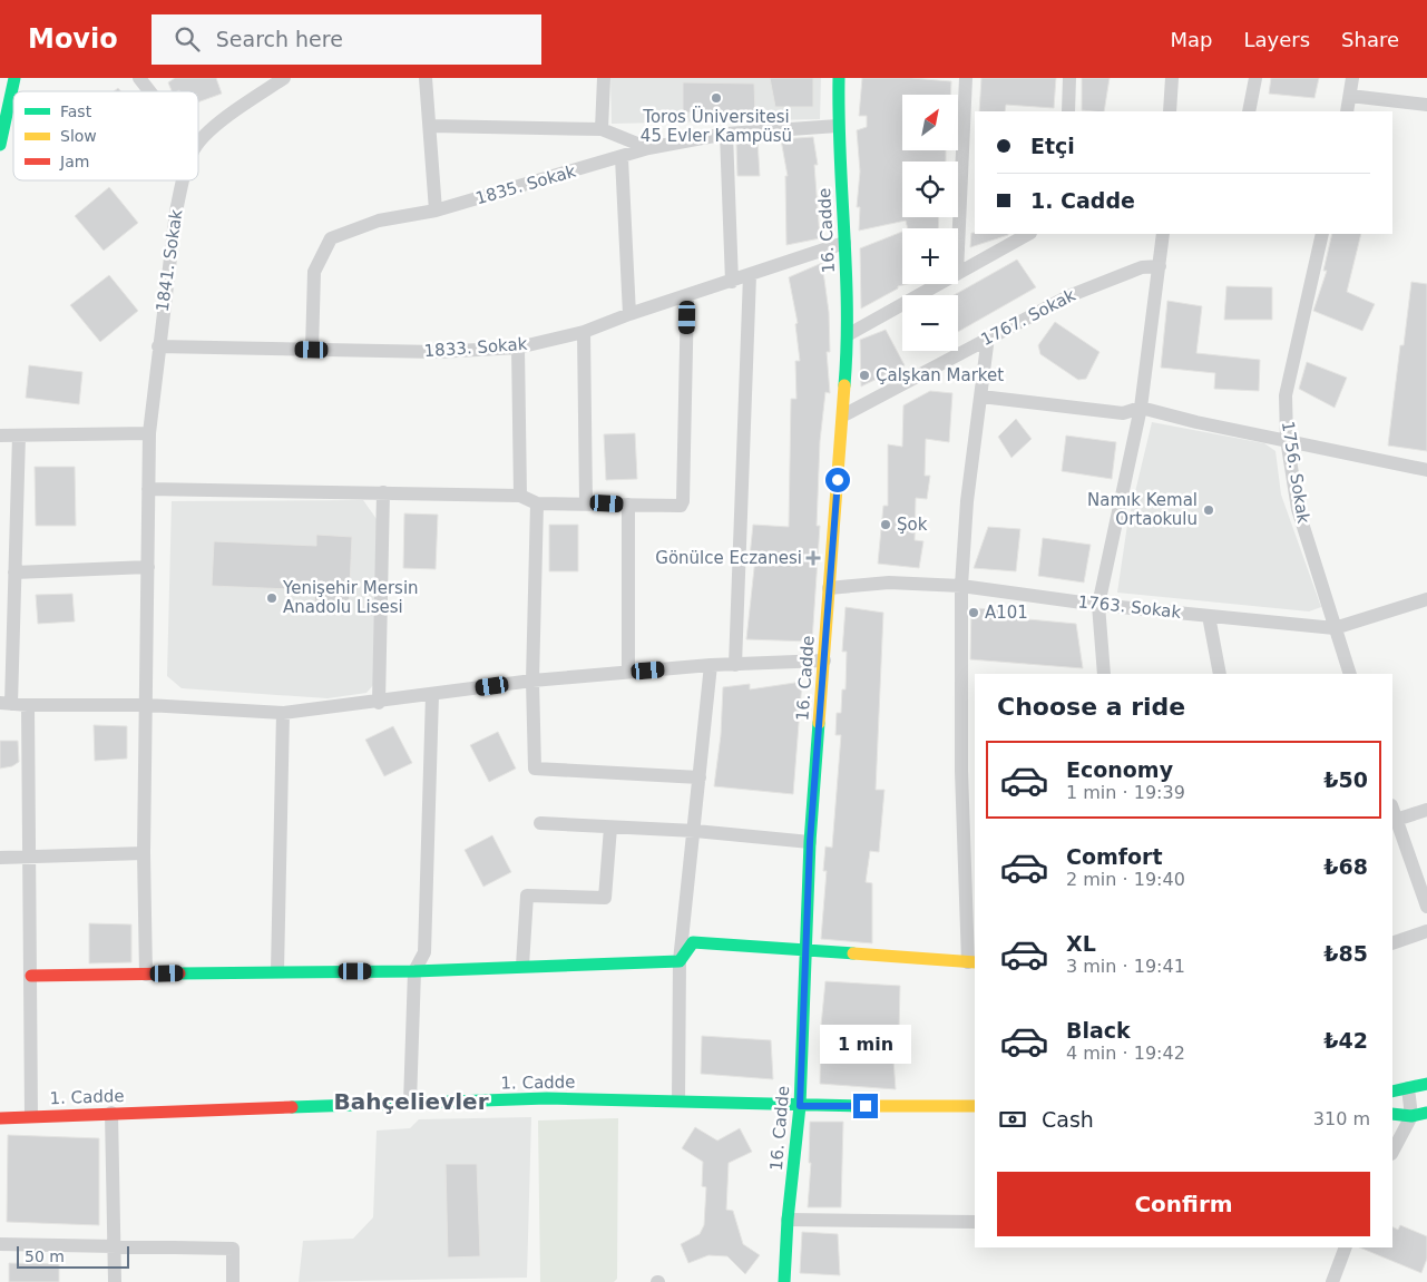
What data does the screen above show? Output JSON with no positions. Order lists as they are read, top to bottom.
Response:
{
  "streets": {
    "street": [
      "1835. Sokak",
      "16. Cadde",
      "1841. Sokak",
      "1767. Sokak",
      "1833. Sokak",
      "1756. Sokak",
      "1763. Sokak",
      "1. Cadde"
    ]
  },
  "crossings": [
    ["1835. Sokak", "16. Cadde"],
    ["1835. Sokak", "1833. Sokak"],
    ["16. Cadde", "1767. Sokak"],
    ["16. Cadde", "1833. Sokak"],
    ["16. Cadde", "1763. Sokak"],
    ["16. Cadde", "1. Cadde"],
    ["1841. Sokak", "1833. Sokak"],
    ["1756. Sokak", "1763. Sokak"]
  ],
  "districts": ["Bahçelievler"],
  "places": {
    "other": [
      "Toros Üniversitesi 45 Evler Kampüsü",
      "Çalşkan Market",
      "Namık Kemal Ortaokulu",
      "Şok",
      "Yenişehir Mersin Anadolu Lisesi",
      "A101"
    ],
    "health": ["Gönülce Eczanesi"]
  },
  "legend": ["Fast", "Slow", "Jam"],
  "scale_bar": "50 m",
  "north": "top right",
  "page": {
    "header": "Movio",
    "search": "Search here",
    "nav": ["Map", "Layers", "Share"],
    "map_buttons": ["+", "−"],
    "banner": ["Etçi", "1. Cadde"],
    "heading": "Choose a ride",
    "list": [
      {
        "name": "Economy",
        "note": "1 min · 19:39",
        "value": "₺50"
      },
      {
        "name": "Comfort",
        "note": "2 min · 19:40",
        "value": "₺68"
      },
      {
        "name": "XL",
        "note": "3 min · 19:41",
        "value": "₺85"
      },
      {
        "name": "Black",
        "note": "4 min · 19:42",
        "value": "₺42"
      }
    ],
    "bubble": "1 min",
    "pay": ["Cash", "310 m"],
    "buttons": "Confirm",
    "scale": "50 m"
  }
}
